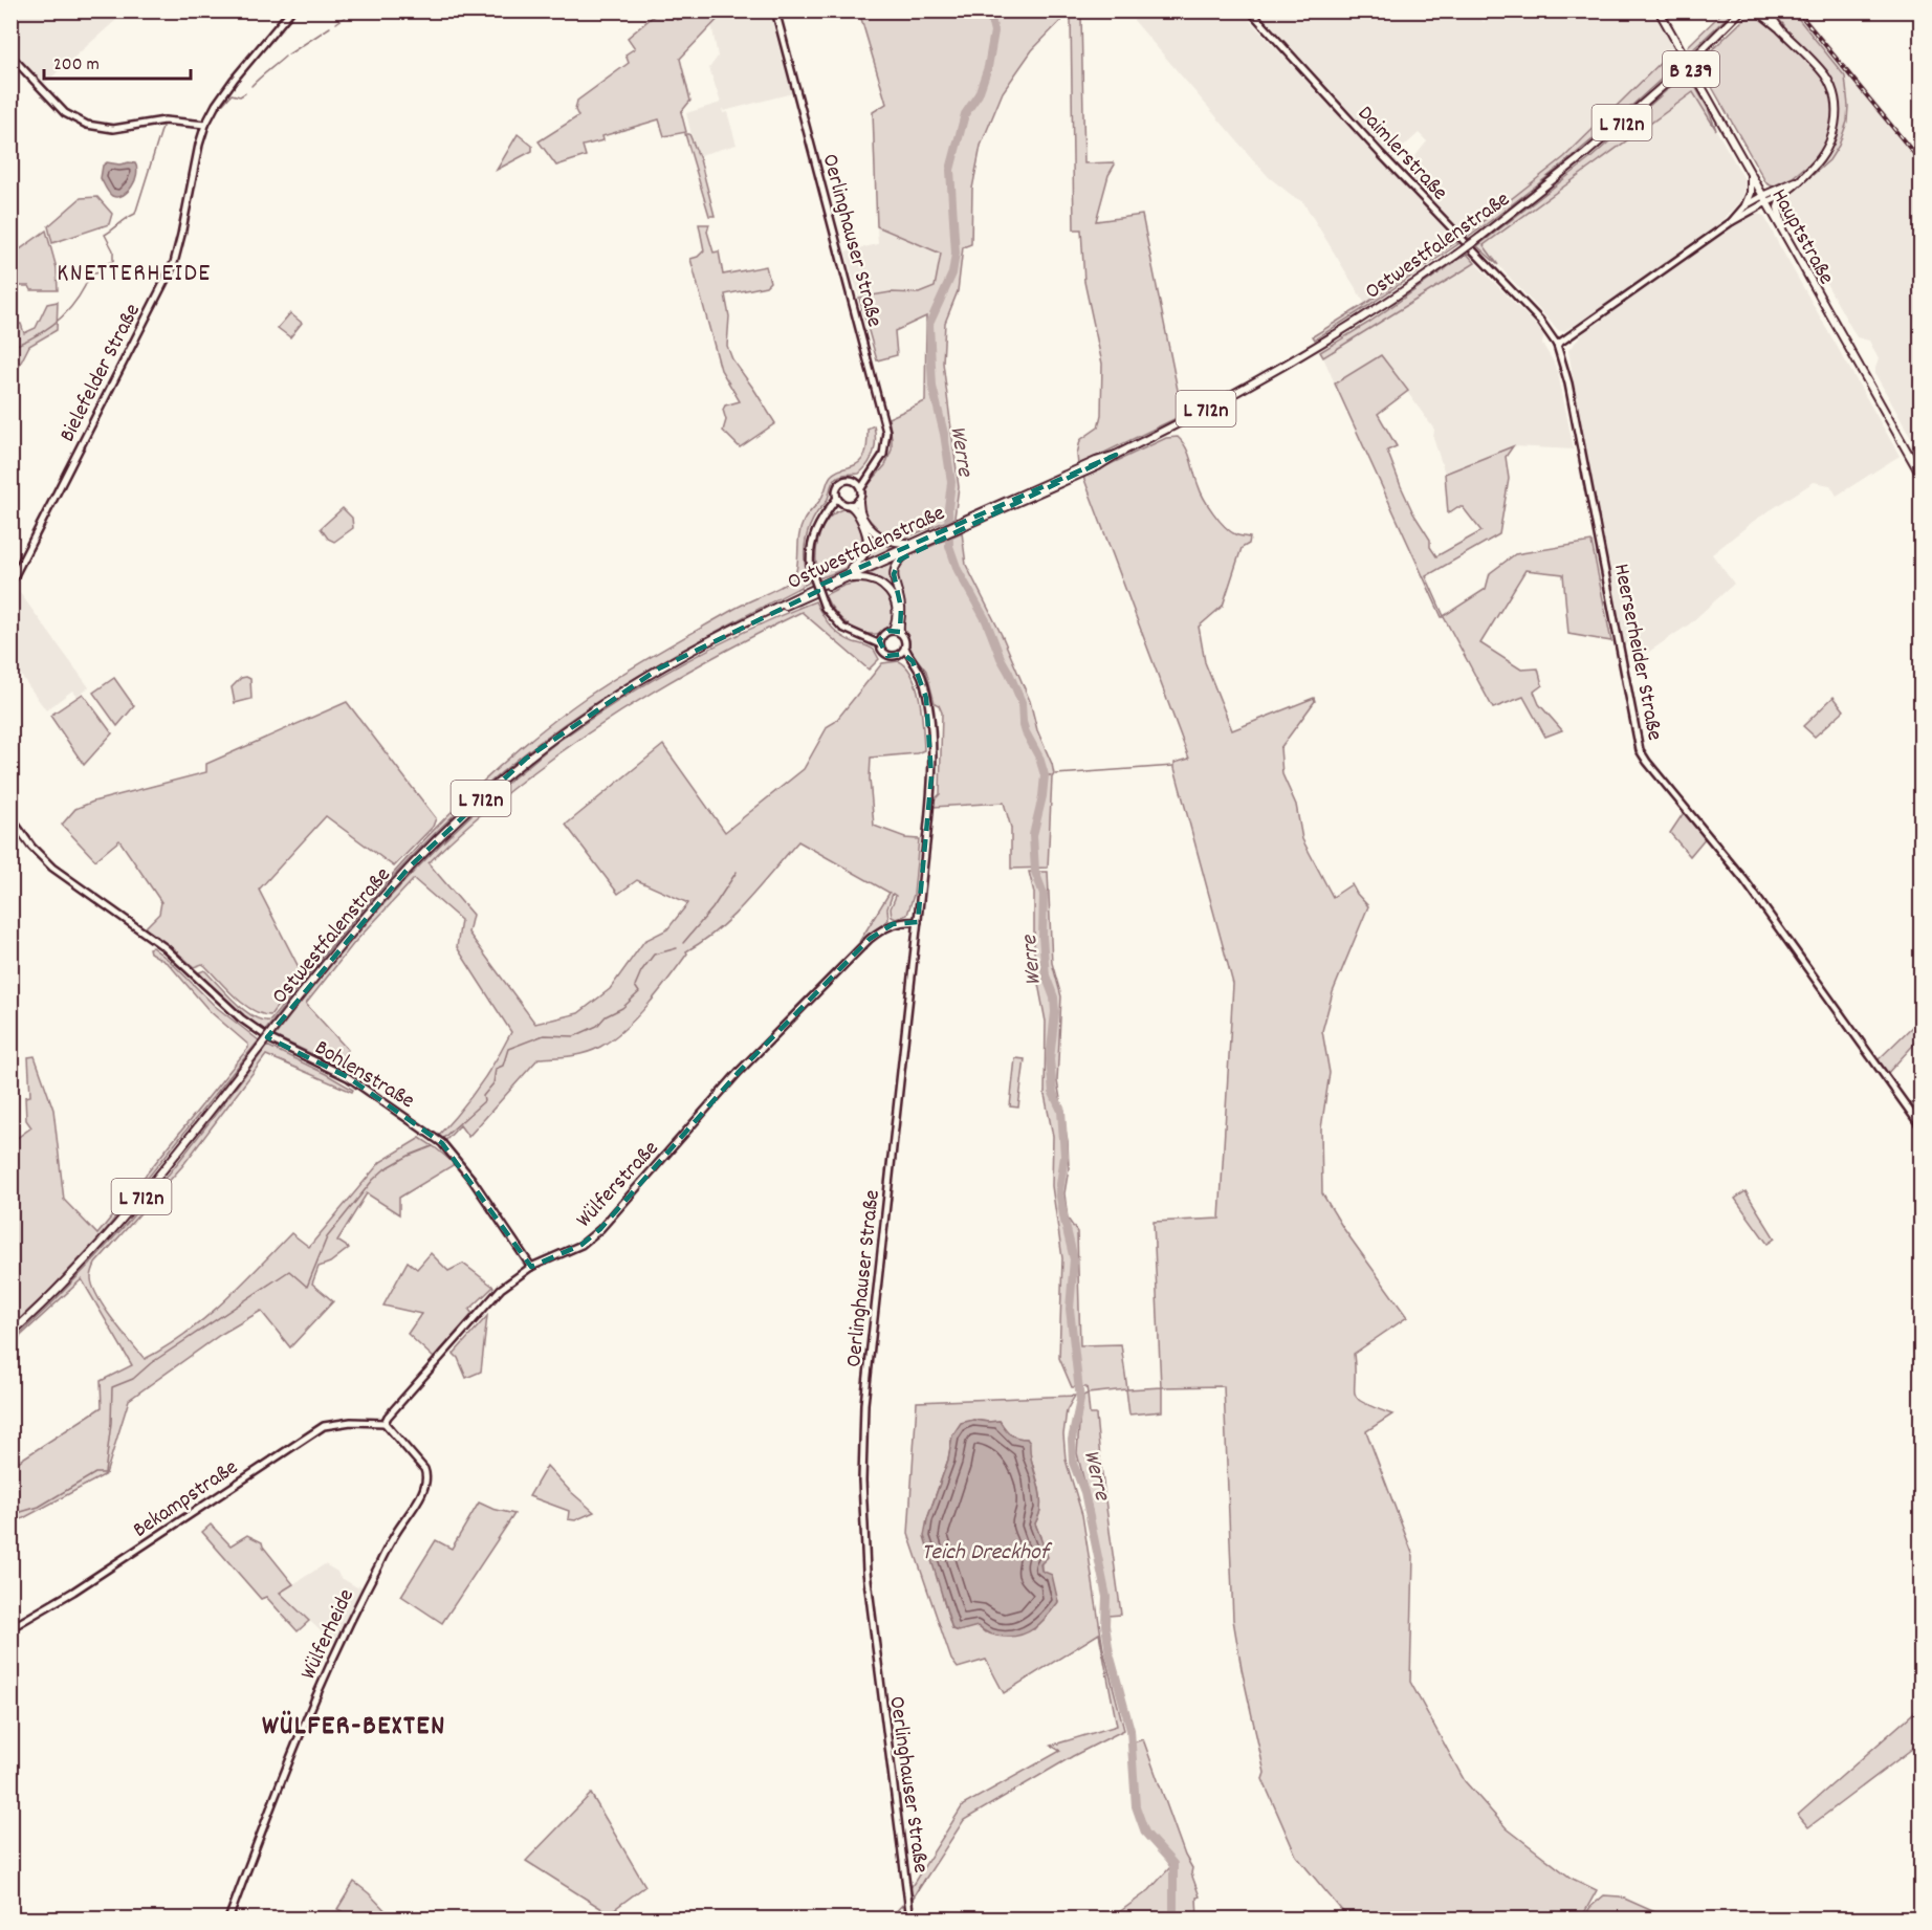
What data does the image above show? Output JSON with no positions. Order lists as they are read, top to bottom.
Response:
{
  "streets": {
    "main road": [
      "B 239",
      "L 712n",
      "Hauptstraße",
      "Ostwestfalenstraße"
    ],
    "street": [
      "Daimlerstraße",
      "Oerlinghauser Straße",
      "Bielefelder Straße",
      "Heerserheider Straße",
      "Bohlenstraße",
      "Wülferstraße",
      "Bekampstraße",
      "Wülferheide"
    ]
  },
  "crossings": [
    ["L 712n", "Oerlinghauser Straße"],
    ["L 712n", "Ostwestfalenstraße"],
    ["Daimlerstraße", "Heerserheider Straße"],
    ["Oerlinghauser Straße", "Wülferstraße"],
    ["Bohlenstraße", "Wülferstraße"],
    ["Wülferstraße", "Bekampstraße"],
    ["Wülferstraße", "Wülferheide"],
    ["Bekampstraße", "Wülferheide"]
  ],
  "districts": ["KNETTERHEIDE", "WÜLFER-BEXTEN"],
  "water": ["Werre", "Teich Dreckhof"],
  "scale_bar": "200 m"
}
